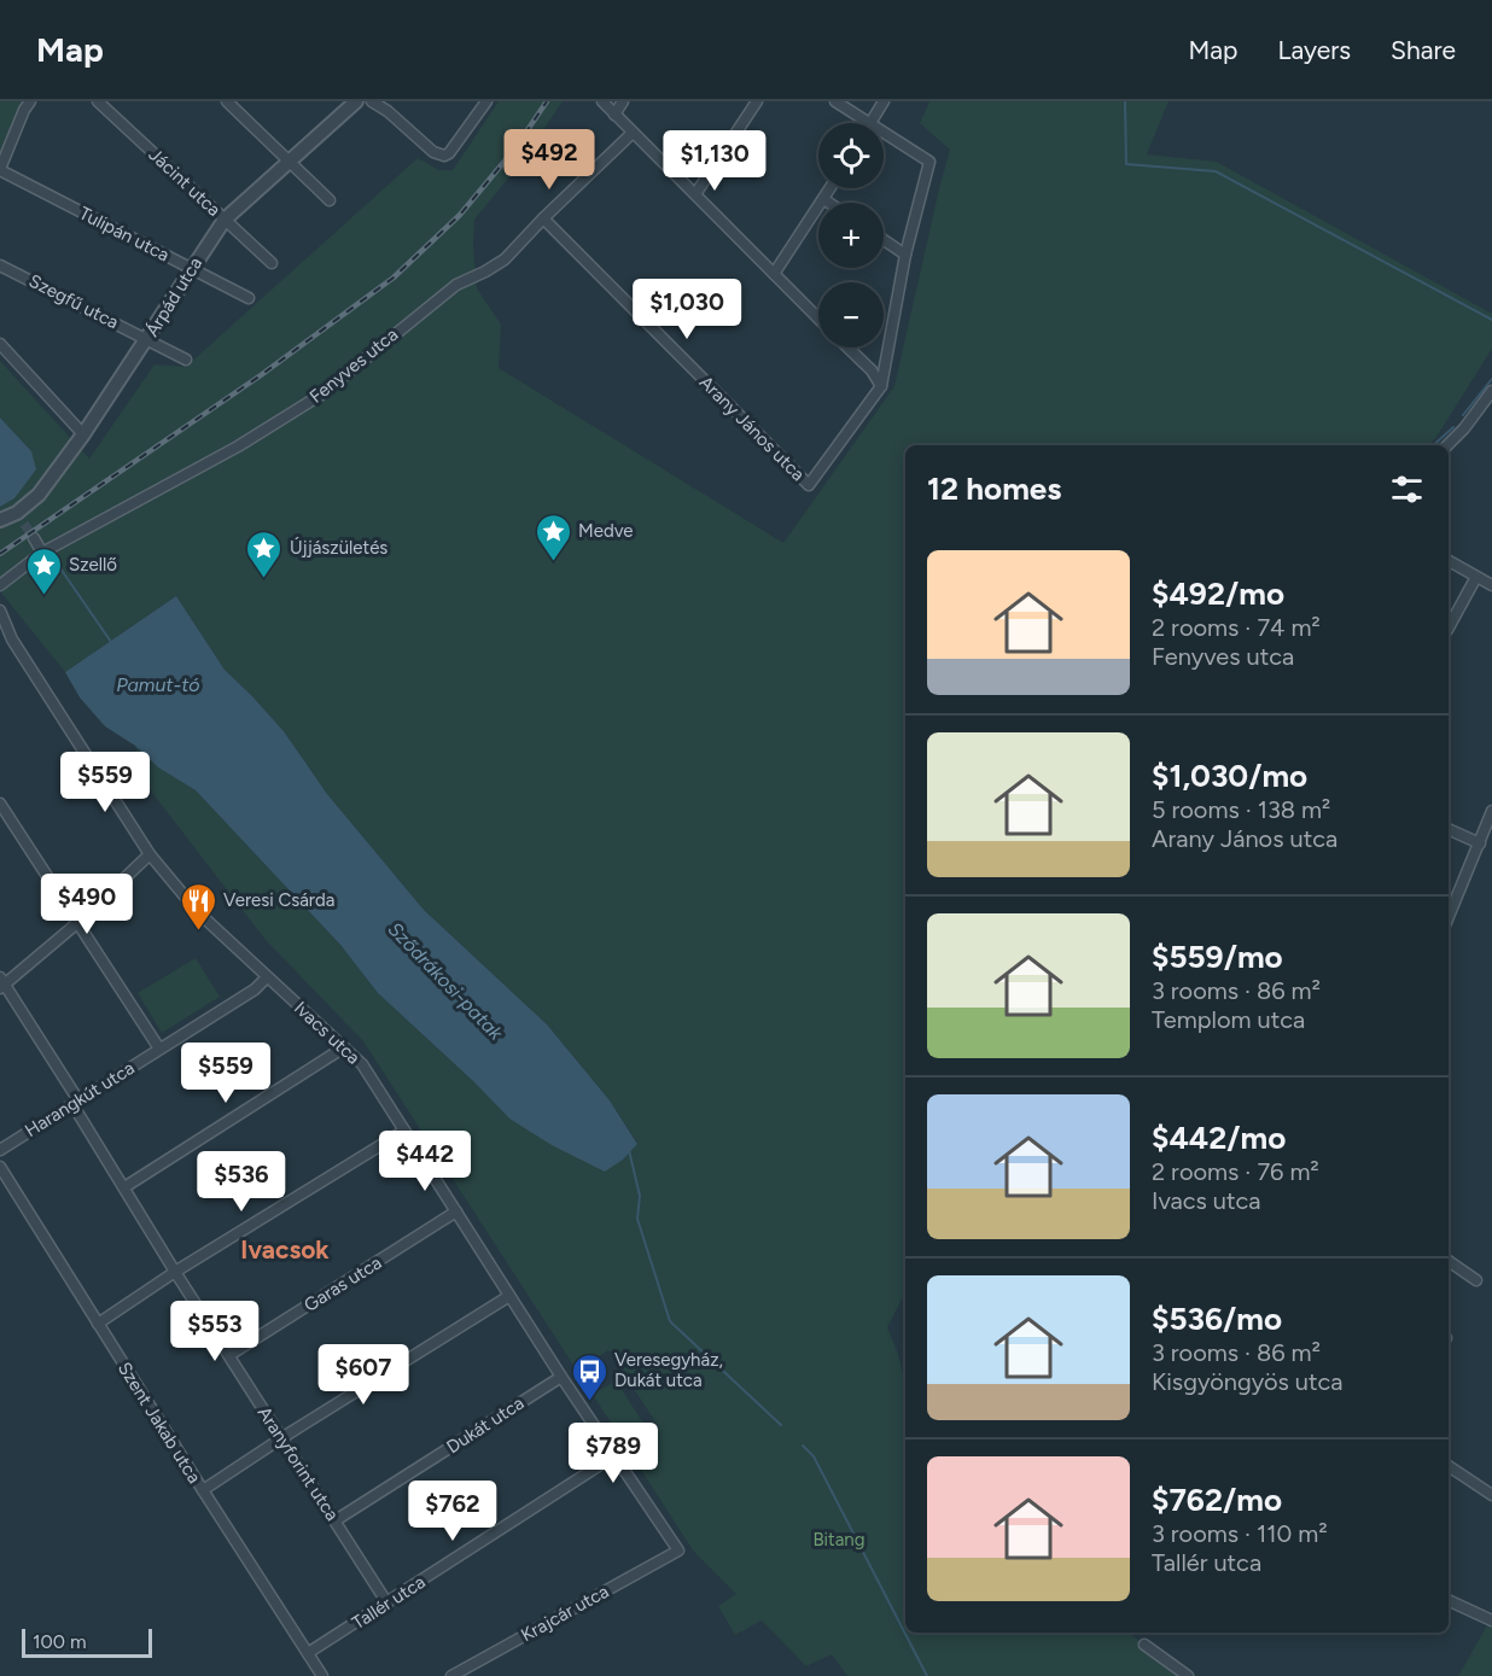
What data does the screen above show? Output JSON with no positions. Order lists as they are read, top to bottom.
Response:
{
  "streets": {
    "street": [
      "Jácint utca",
      "Tulipán utca",
      "Árpád utca",
      "Szegfű utca",
      "Fenyves utca",
      "Arany János utca",
      "Ivacs utca",
      "Harangkút utca",
      "Garas utca",
      "Szent Jakab utca",
      "Dukát utca",
      "Aranyforint utca",
      "Tallér utca",
      "Krajcár utca"
    ]
  },
  "crossings": [
    ["Jácint utca", "Árpád utca"],
    ["Tulipán utca", "Árpád utca"],
    ["Árpád utca", "Szegfű utca"],
    ["Fenyves utca", "Arany János utca"],
    ["Ivacs utca", "Harangkút utca"],
    ["Ivacs utca", "Garas utca"],
    ["Ivacs utca", "Dukát utca"],
    ["Ivacs utca", "Tallér utca"],
    ["Ivacs utca", "Krajcár utca"],
    ["Harangkút utca", "Aranyforint utca"],
    ["Garas utca", "Aranyforint utca"],
    ["Szent Jakab utca", "Tallér utca"],
    ["Dukát utca", "Aranyforint utca"],
    ["Aranyforint utca", "Tallér utca"]
  ],
  "districts": ["Ivacsok"],
  "water": ["Pamut-tó", "Sződrákosi-patak"],
  "parks": ["Bitang"],
  "places": {
    "place": ["Medve", "Újjászületés", "Szellő"],
    "restaurant": ["Veresi Csárda"],
    "bus stop": ["Veresegyház, Dukát utca"]
  },
  "scale_bar": "100 m",
  "page": {
    "header": "Map",
    "nav": ["Map", "Layers", "Share"],
    "map_buttons": ["+", "−"],
    "price": [
      "$492",
      "$1,130",
      "$1,030",
      "$559",
      "$490",
      "$559",
      "$442",
      "$536",
      "$553",
      "$607",
      "$789",
      "$762"
    ],
    "heading": "12 homes",
    "list": [
      {
        "name": "$492/mo",
        "note": "2 rooms · 74 m² · Fenyves utca"
      },
      {
        "name": "$1,030/mo",
        "note": "5 rooms · 138 m² · Arany János utca"
      },
      {
        "name": "$559/mo",
        "note": "3 rooms · 86 m² · Templom utca"
      },
      {
        "name": "$442/mo",
        "note": "2 rooms · 76 m² · Ivacs utca"
      },
      {
        "name": "$536/mo",
        "note": "3 rooms · 86 m² · Kisgyöngyös utca"
      },
      {
        "name": "$762/mo",
        "note": "3 rooms · 110 m² · Tallér utca"
      }
    ],
    "scale": "100 m"
  }
}
